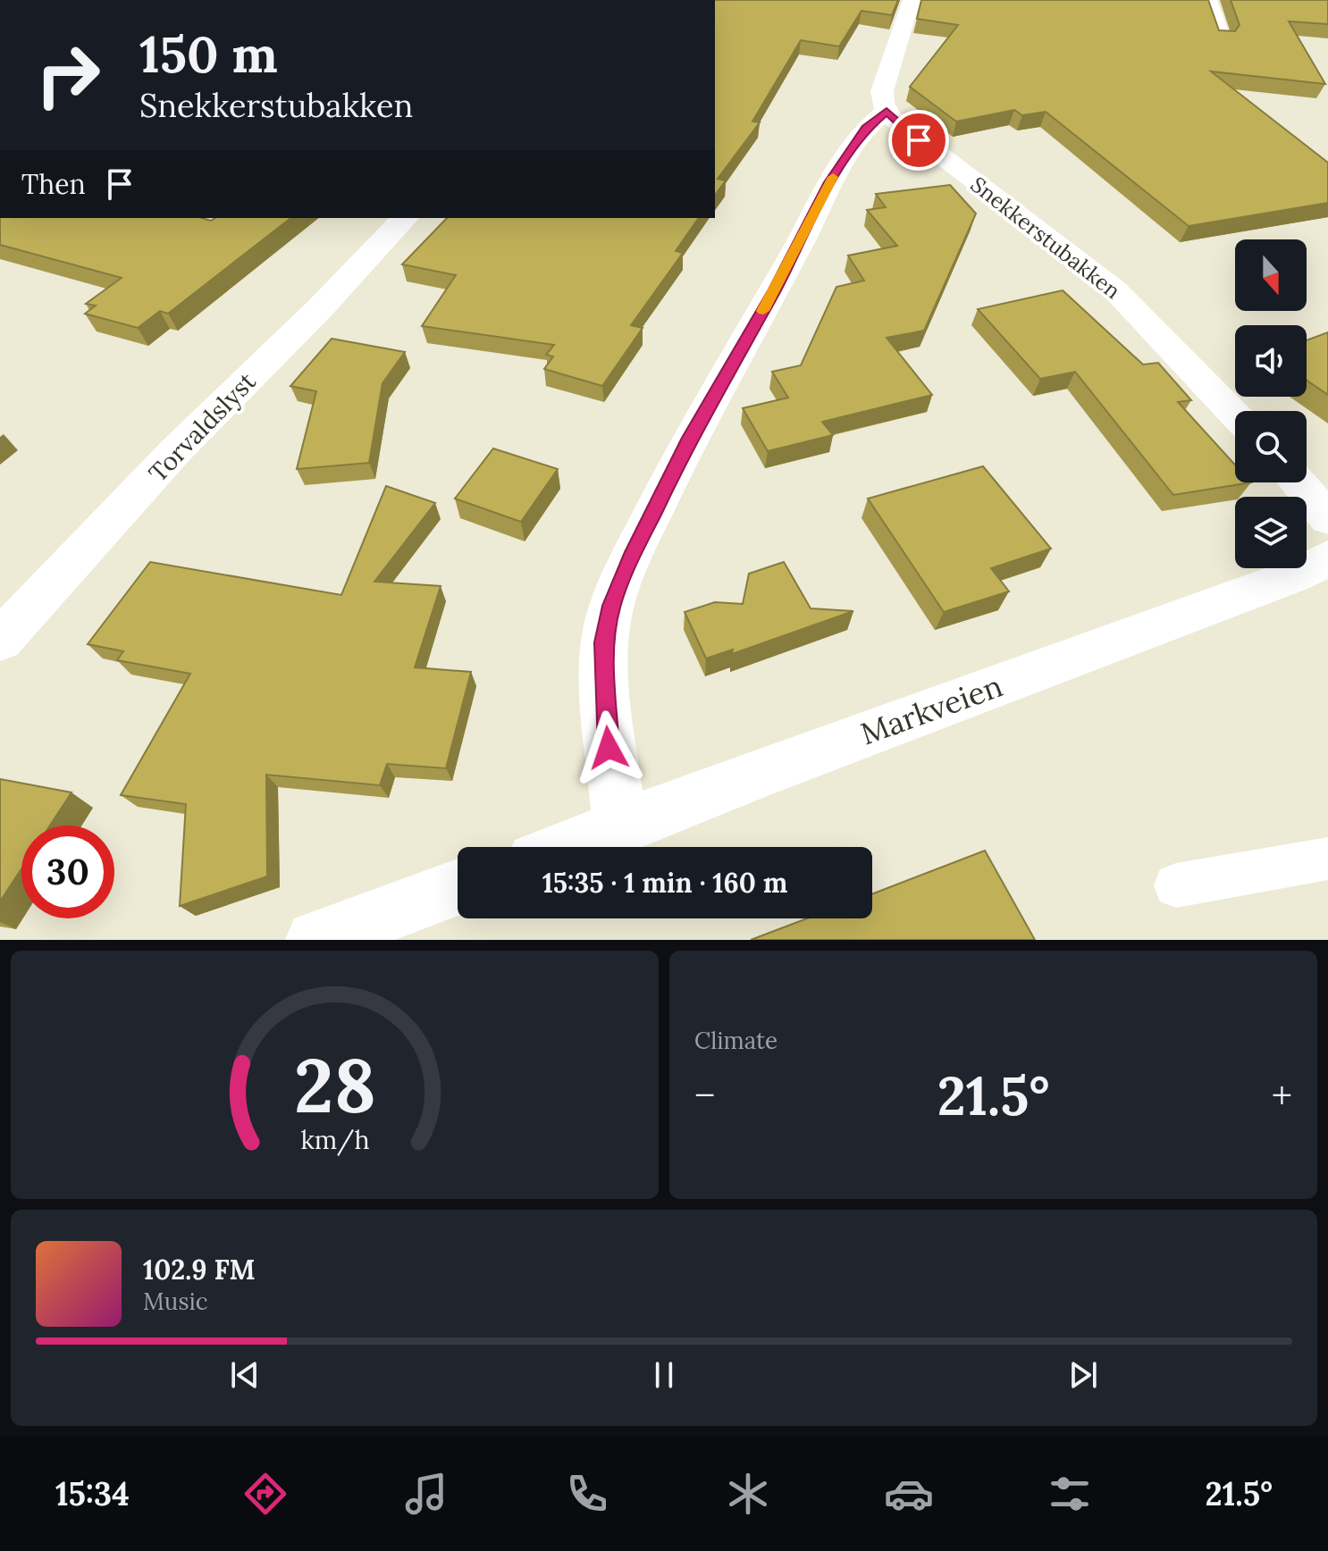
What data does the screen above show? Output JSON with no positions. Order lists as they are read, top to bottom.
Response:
{
  "streets": {
    "street": ["Snekkerstubakken", "Torvaldslyst", "Markveien"]
  },
  "north": "bottom",
  "page": {
    "turn": ["150 m", "Snekkerstubakken"],
    "then": "Then",
    "limit": "30",
    "trip": "15:35 · 1 min · 160 m",
    "tile": "Climate",
    "heat": ["−", "21.5°", "+"],
    "song": ["102.9 FM", "Music"],
    "tabs": ["15:34", "21.5°"],
    "gauge": ["28", "km/h"]
  }
}
